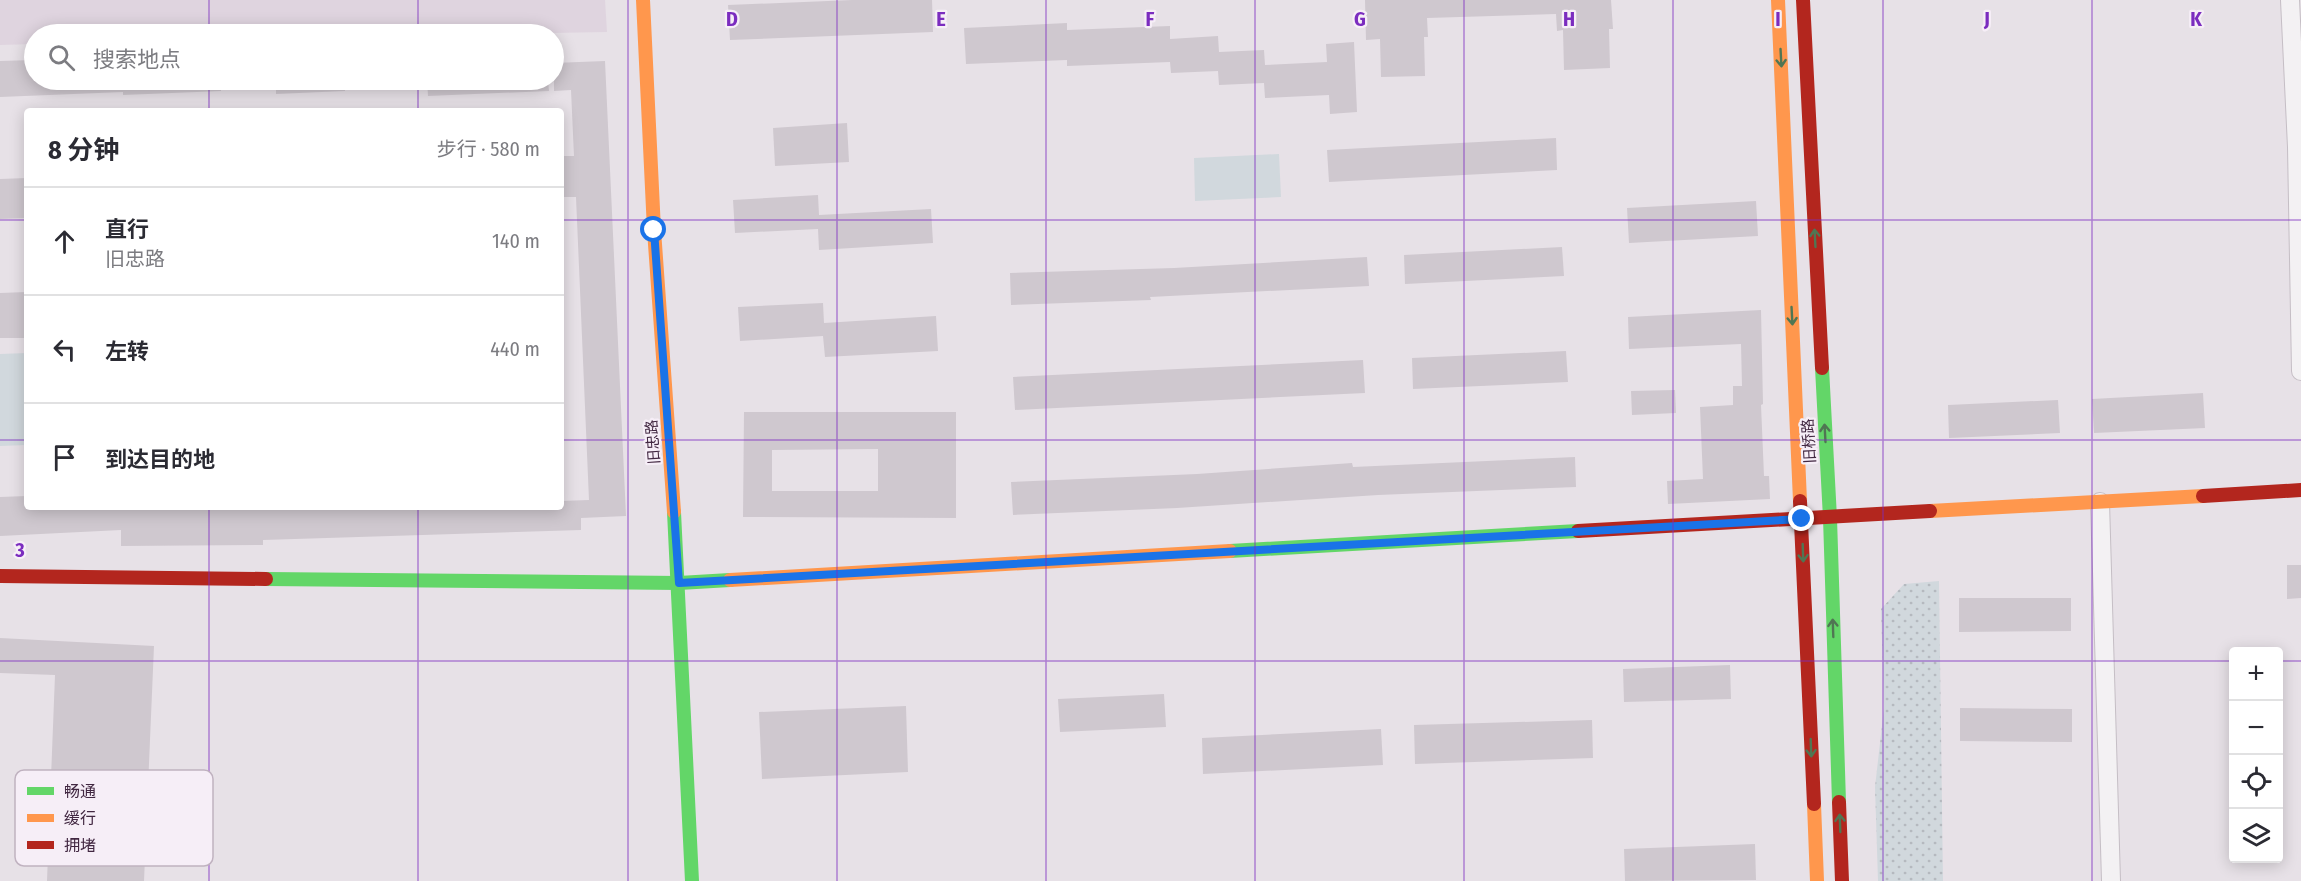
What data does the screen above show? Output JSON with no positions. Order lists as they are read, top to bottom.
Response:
{
  "streets": {
    "street": ["旧桥路", "旧忠路"]
  },
  "legend": ["畅通", "缓行", "拥堵"],
  "page": {
    "search": "搜索地点",
    "heading": ["8 分钟", "步行 · 580 m"],
    "list": [
      ["直行", "旧忠路", "140 m"],
      ["左转", "440 m"],
      "到达目的地"
    ],
    "map_buttons": ["+", "−"]
  },
  "grid": {
    "columns": [
      "D",
      "E",
      "F",
      "G",
      "H",
      "I",
      "J",
      "K"
    ],
    "rows": ["3"]
  }
}
